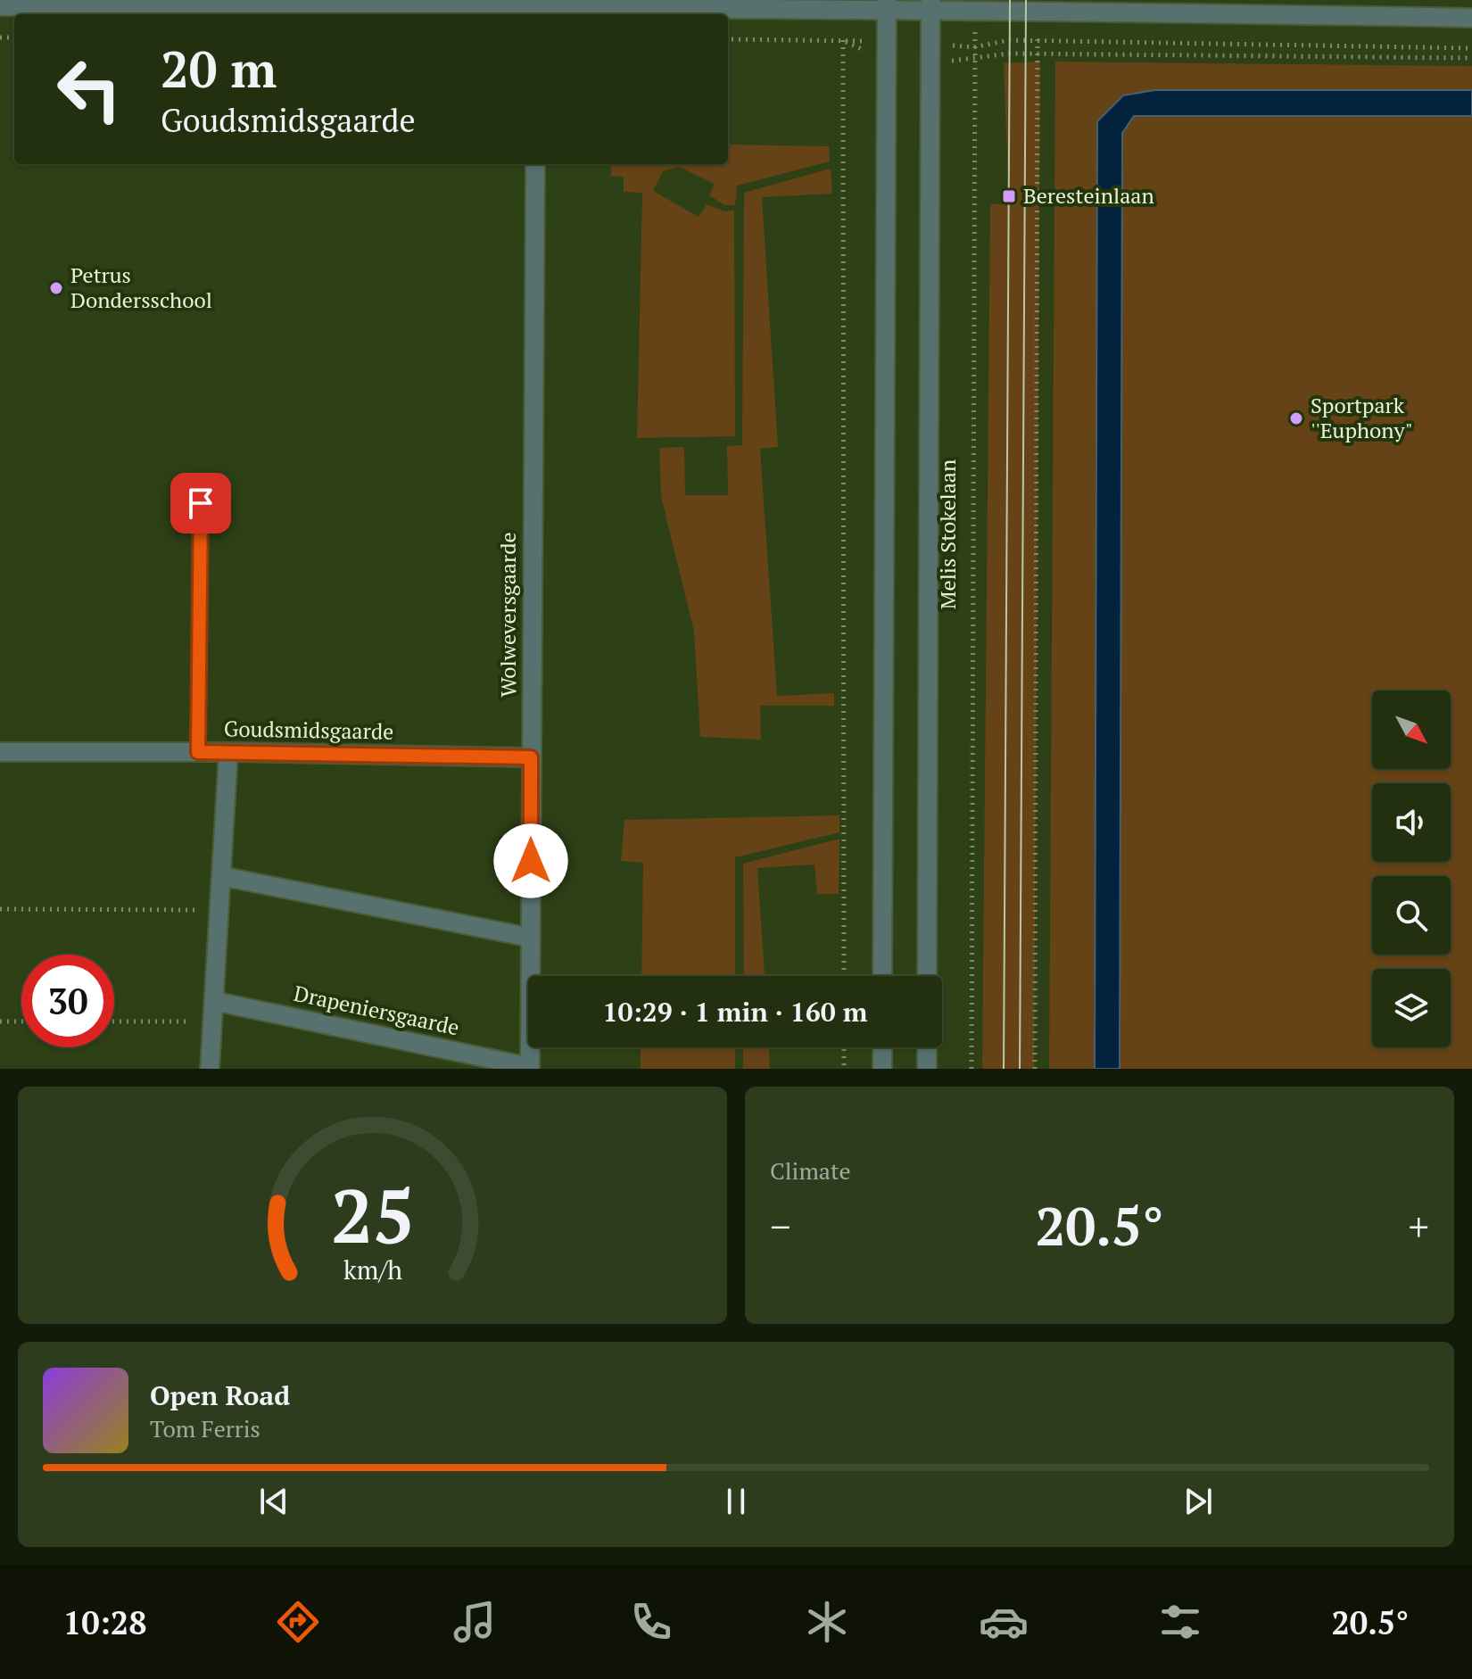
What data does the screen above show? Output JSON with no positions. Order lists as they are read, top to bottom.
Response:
{
  "streets": {
    "street": [
      "Melis Stokelaan",
      "Wolweversgaarde",
      "Goudsmidsgaarde",
      "Drapeniersgaarde"
    ]
  },
  "crossings": [
    ["Wolweversgaarde", "Goudsmidsgaarde"],
    ["Wolweversgaarde", "Drapeniersgaarde"]
  ],
  "places": {
    "transit": ["Beresteinlaan"],
    "other": ["Petrus Dondersschool", "Sportpark ''Euphony\""]
  },
  "north": "bottom right",
  "page": {
    "turn": ["20 m", "Goudsmidsgaarde"],
    "limit": "30",
    "trip": "10:29 · 1 min · 160 m",
    "tile": "Climate",
    "heat": ["−", "20.5°", "+"],
    "song": ["Open Road", "Tom Ferris"],
    "tabs": ["10:28", "20.5°"],
    "gauge": ["25", "km/h"]
  }
}
